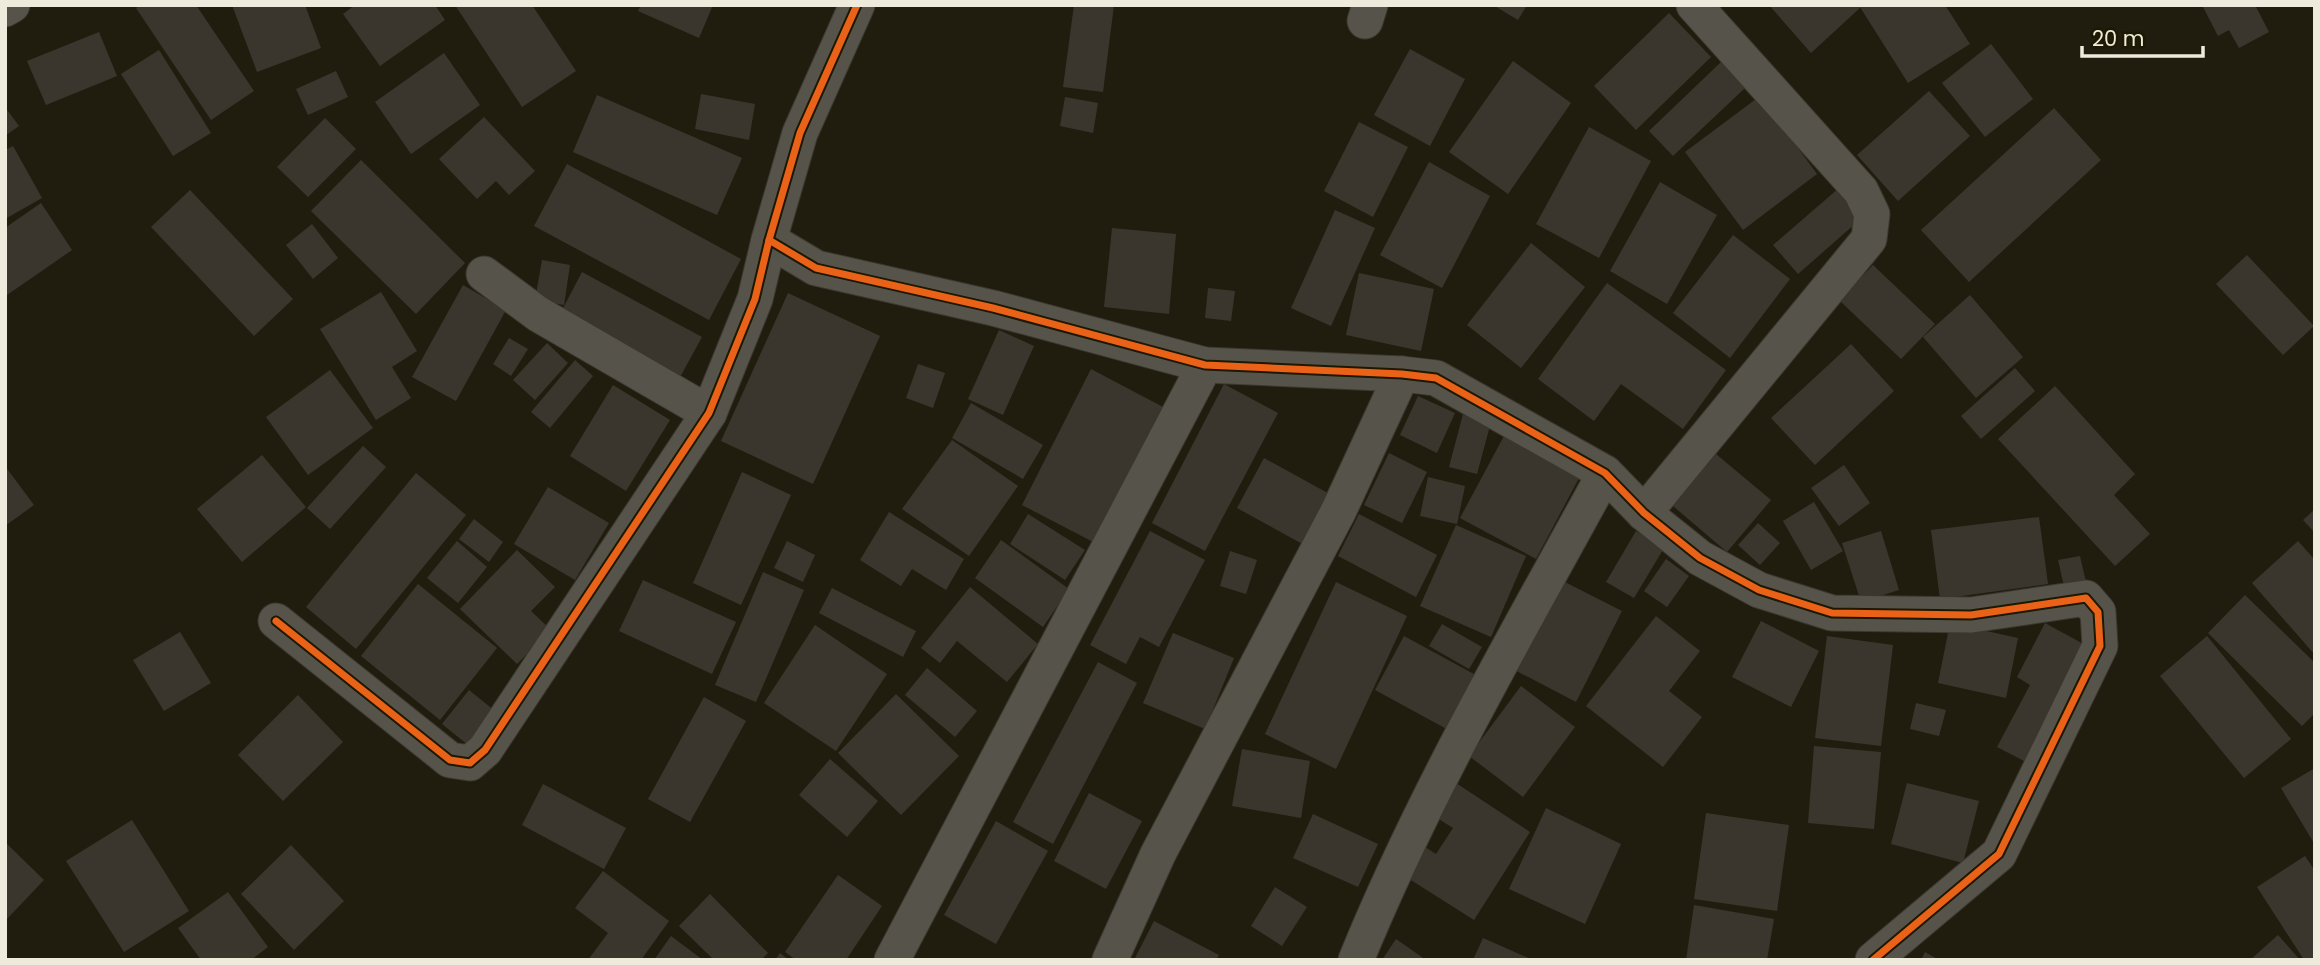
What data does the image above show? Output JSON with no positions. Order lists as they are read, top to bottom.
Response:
{
  "scale_bar": "20 m"
}
